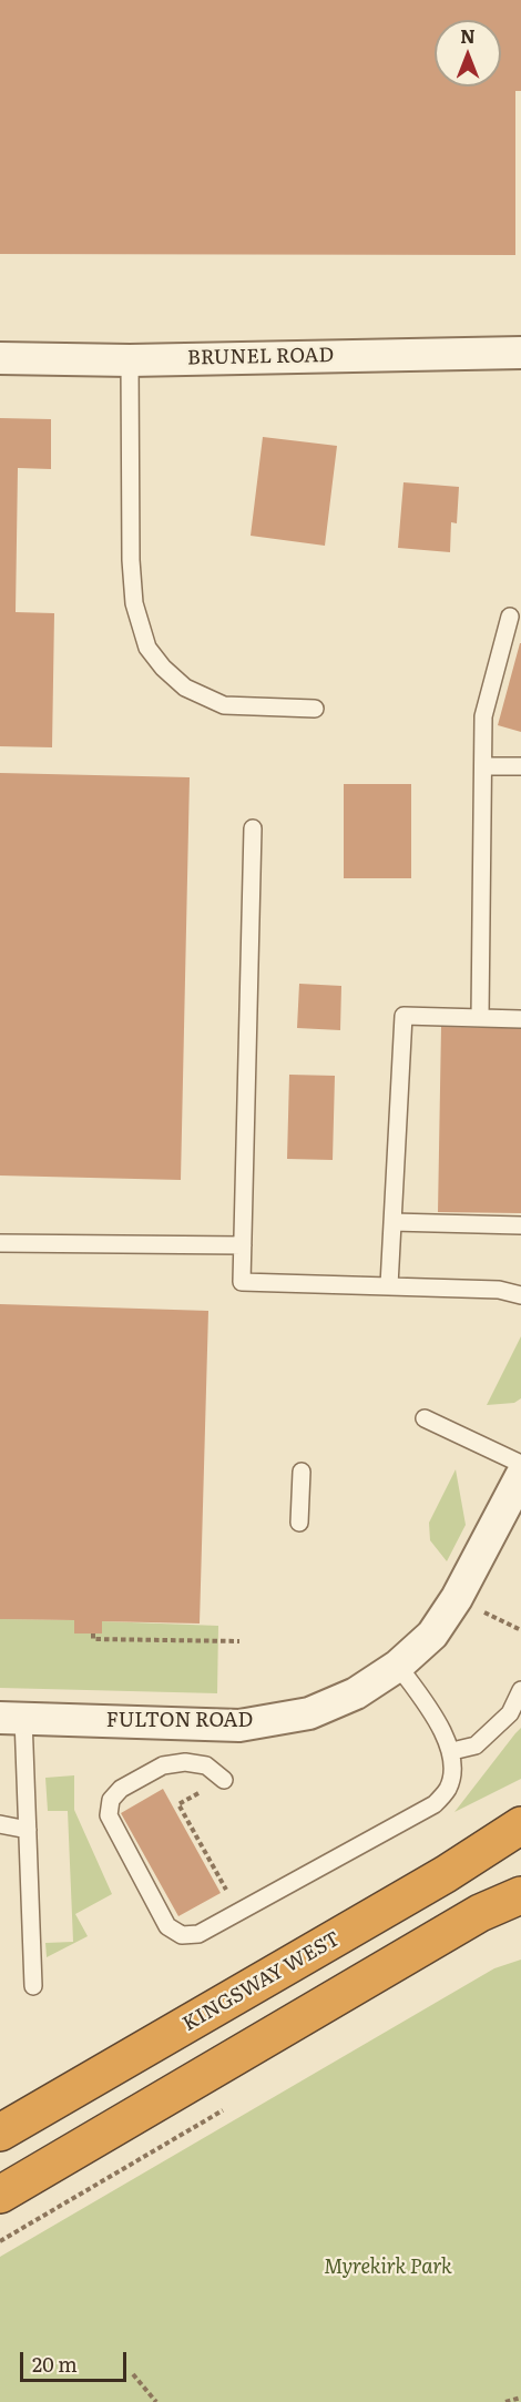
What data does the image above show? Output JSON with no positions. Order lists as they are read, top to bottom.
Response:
{
  "streets": {
    "highway": ["KINGSWAY WEST"],
    "street": ["BRUNEL ROAD", "FULTON ROAD"]
  },
  "parks": ["Myrekirk Park"],
  "scale_bar": "20 m",
  "north": "top"
}
